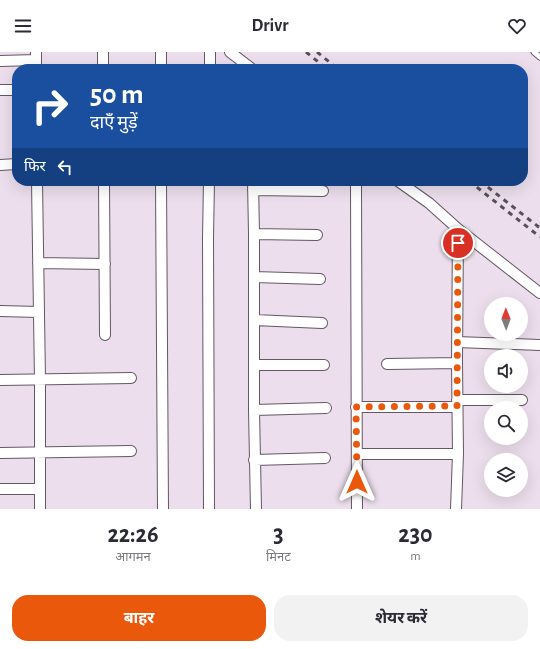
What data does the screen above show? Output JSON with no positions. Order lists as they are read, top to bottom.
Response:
{
  "north": "top",
  "page": {
    "header": "Drivr",
    "turn": ["50 m", "दाएँ मुड़ें"],
    "then": "फिर",
    "eta": [
      "22:26",
      "आगमन",
      "3",
      "मिनट",
      "230",
      "m"
    ],
    "buttons": ["बाहर", "शेयर करें"]
  }
}
